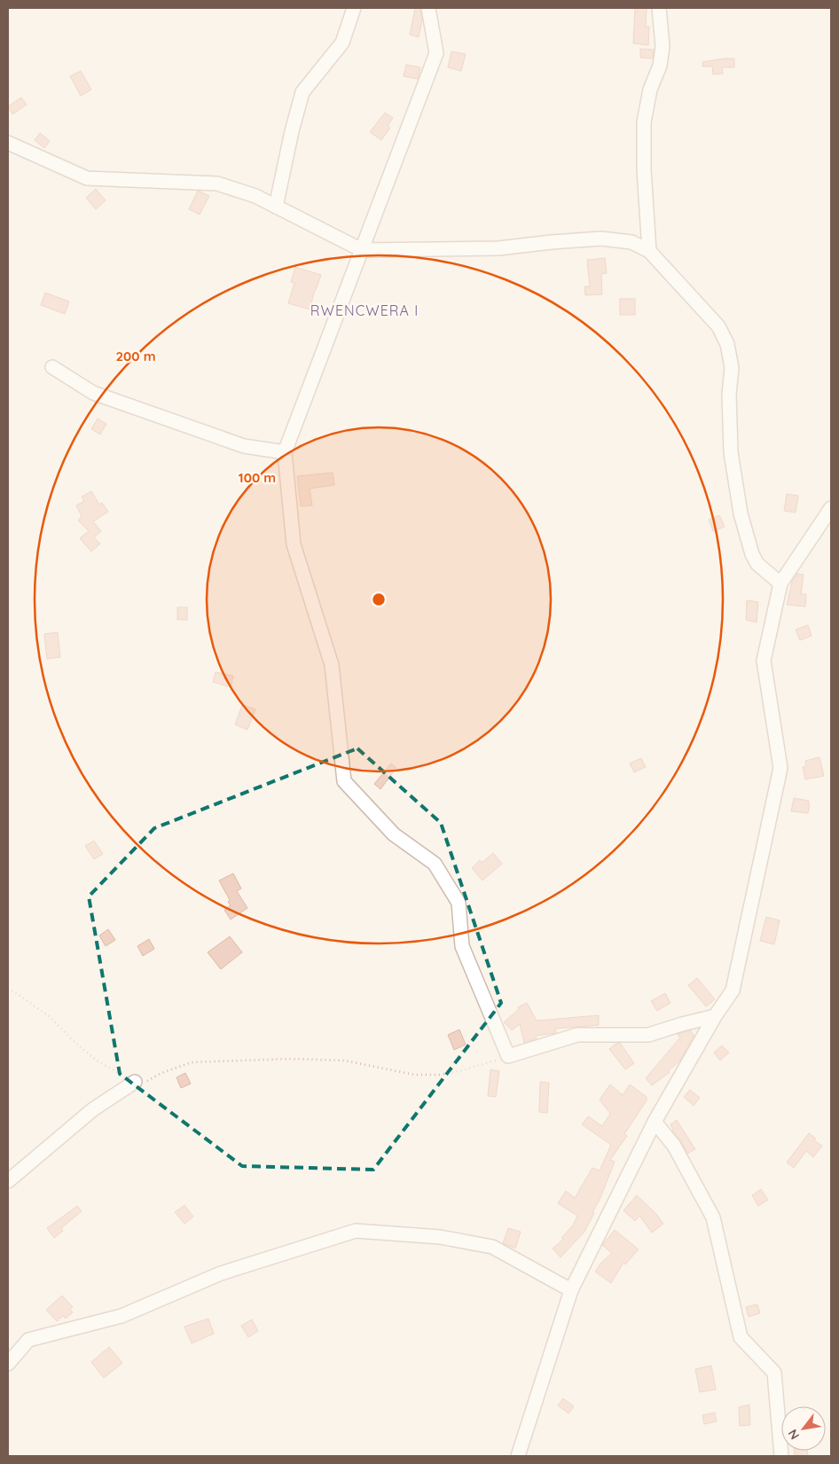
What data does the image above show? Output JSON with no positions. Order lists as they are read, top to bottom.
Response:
{
  "districts": ["RWENCWERA I"],
  "north": "bottom left",
  "rings": ["200 m", "100 m"]
}
